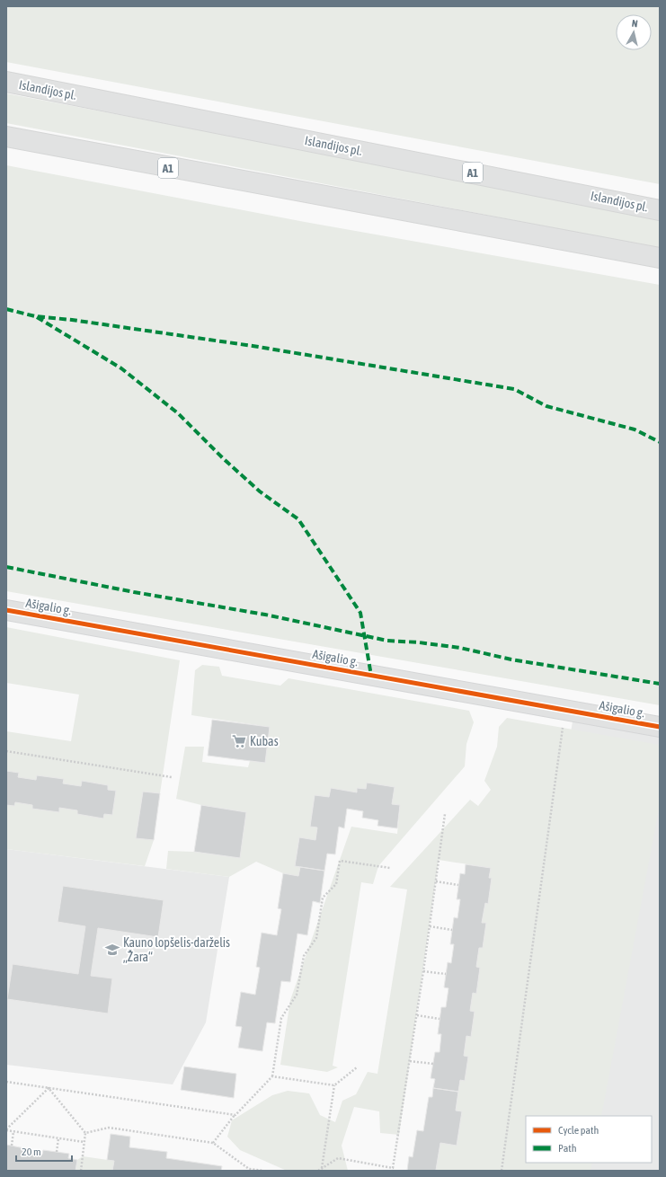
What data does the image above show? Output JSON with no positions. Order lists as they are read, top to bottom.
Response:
{
  "streets": {
    "main road": ["Islandijos pl.", "A1", "Ašigalio g."]
  },
  "places": {
    "supermarket": ["Kubas"],
    "school or university": ["Kauno lopšelis-darželis „Žara“"]
  },
  "legend": ["Cycle path", "Path"],
  "scale_bar": "20 m",
  "north": "top"
}
